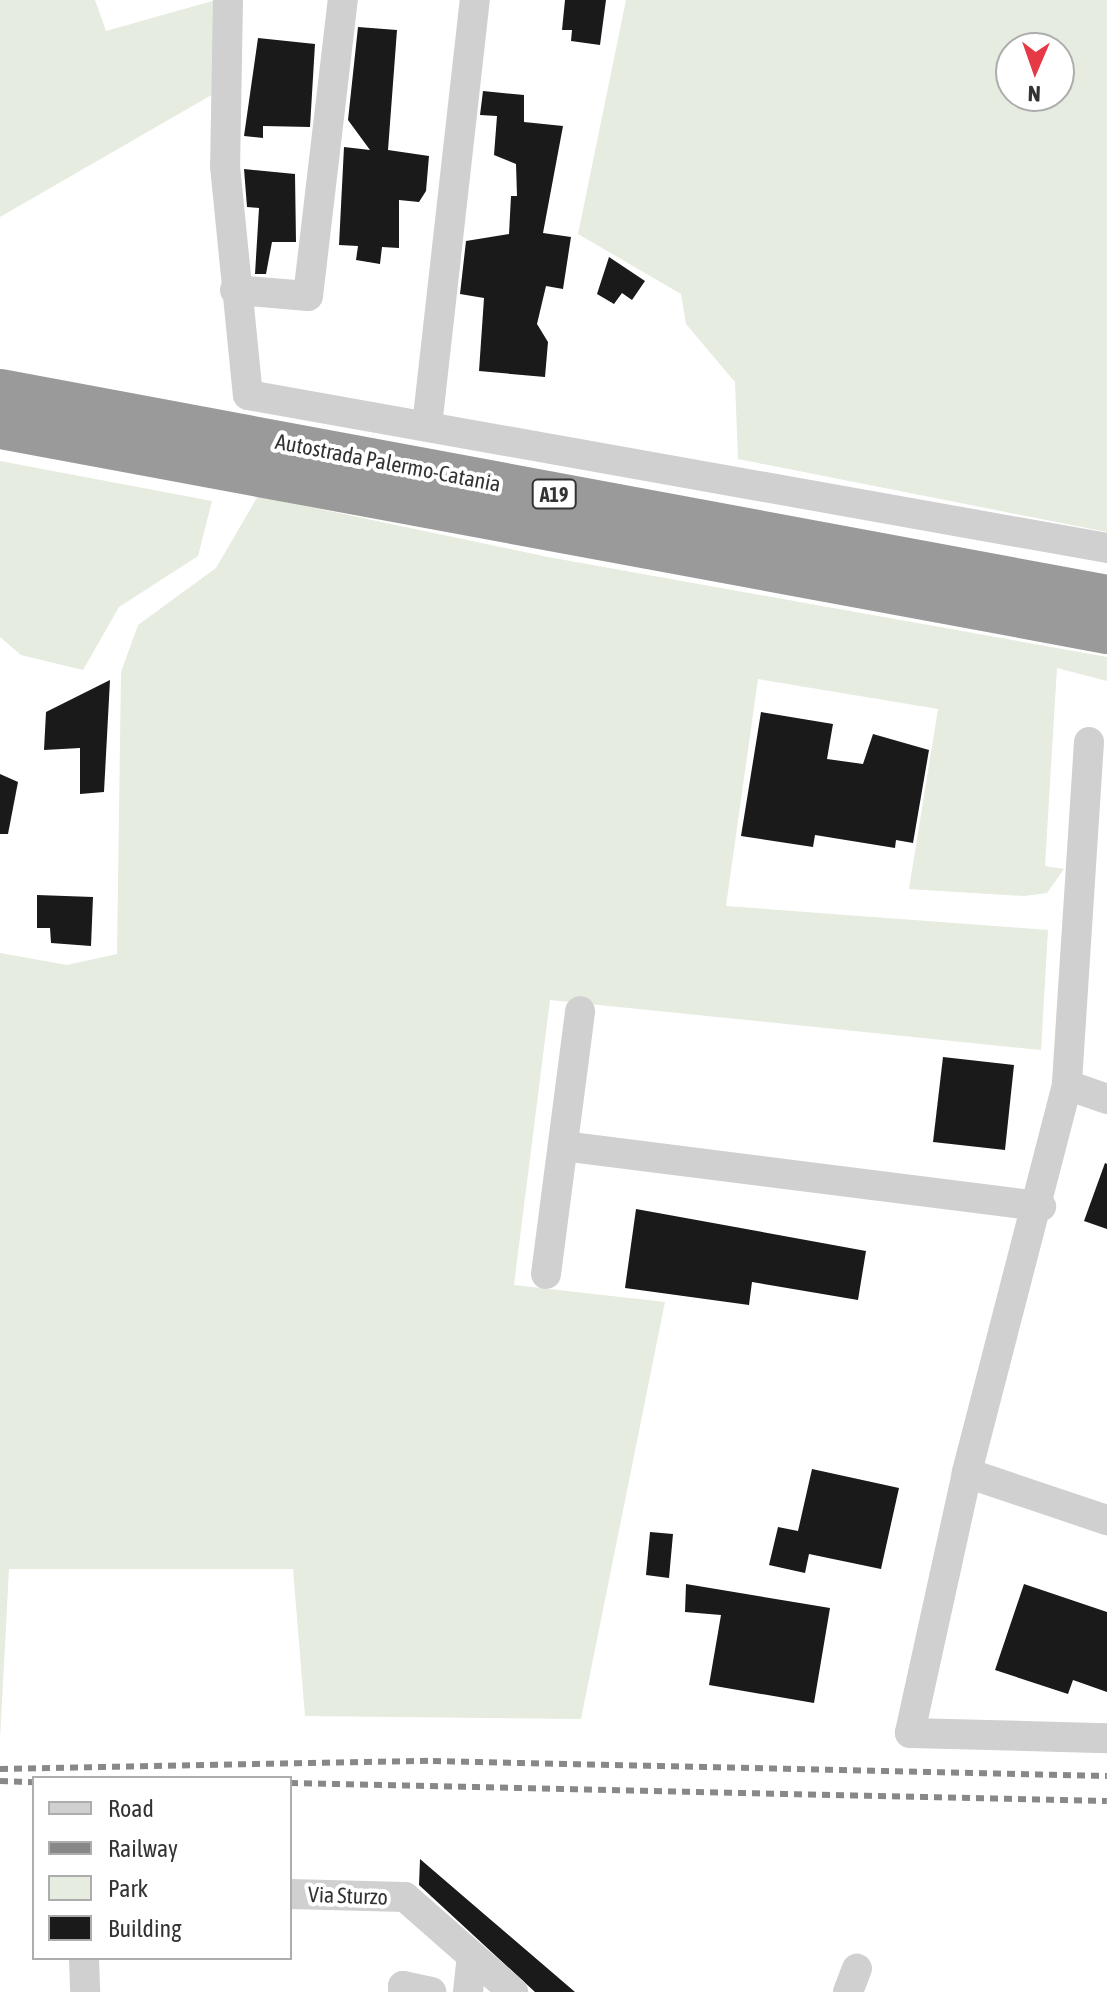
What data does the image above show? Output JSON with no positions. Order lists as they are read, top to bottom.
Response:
{
  "streets": {
    "highway": ["Autostrada Palermo-Catania", "A19"],
    "street": ["Via Sturzo"]
  },
  "legend": [
    "Road",
    "Railway",
    "Park",
    "Building"
  ],
  "north": "bottom"
}
